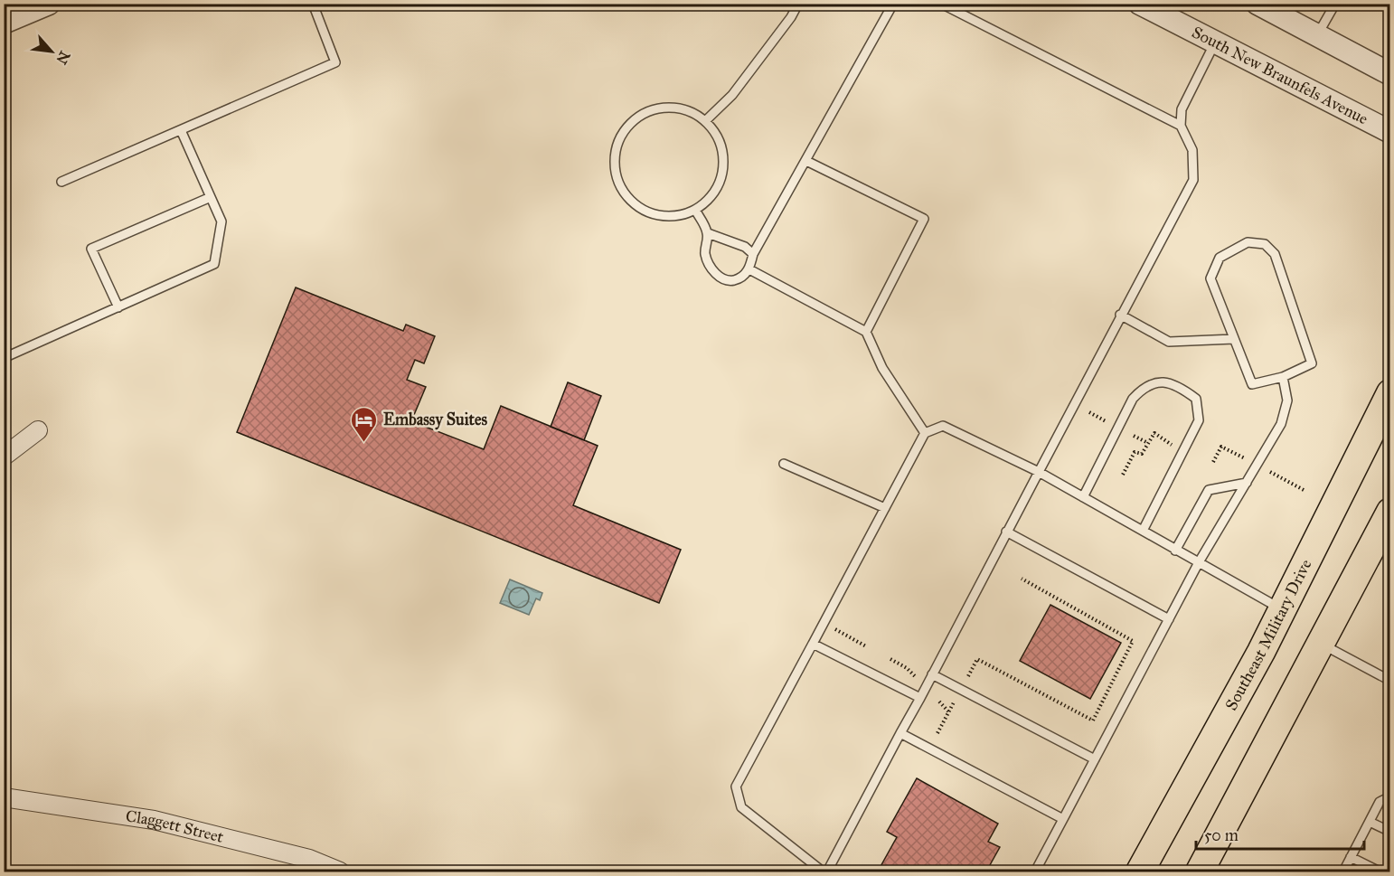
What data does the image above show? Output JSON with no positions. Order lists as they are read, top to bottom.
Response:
{
  "streets": {
    "main road": ["Southeast Military Drive"],
    "street": ["South New Braunfels Avenue", "Claggett Street"]
  },
  "places": {
    "hotel": ["Embassy Suites"]
  },
  "scale_bar": "50 m",
  "north": "bottom right"
}
